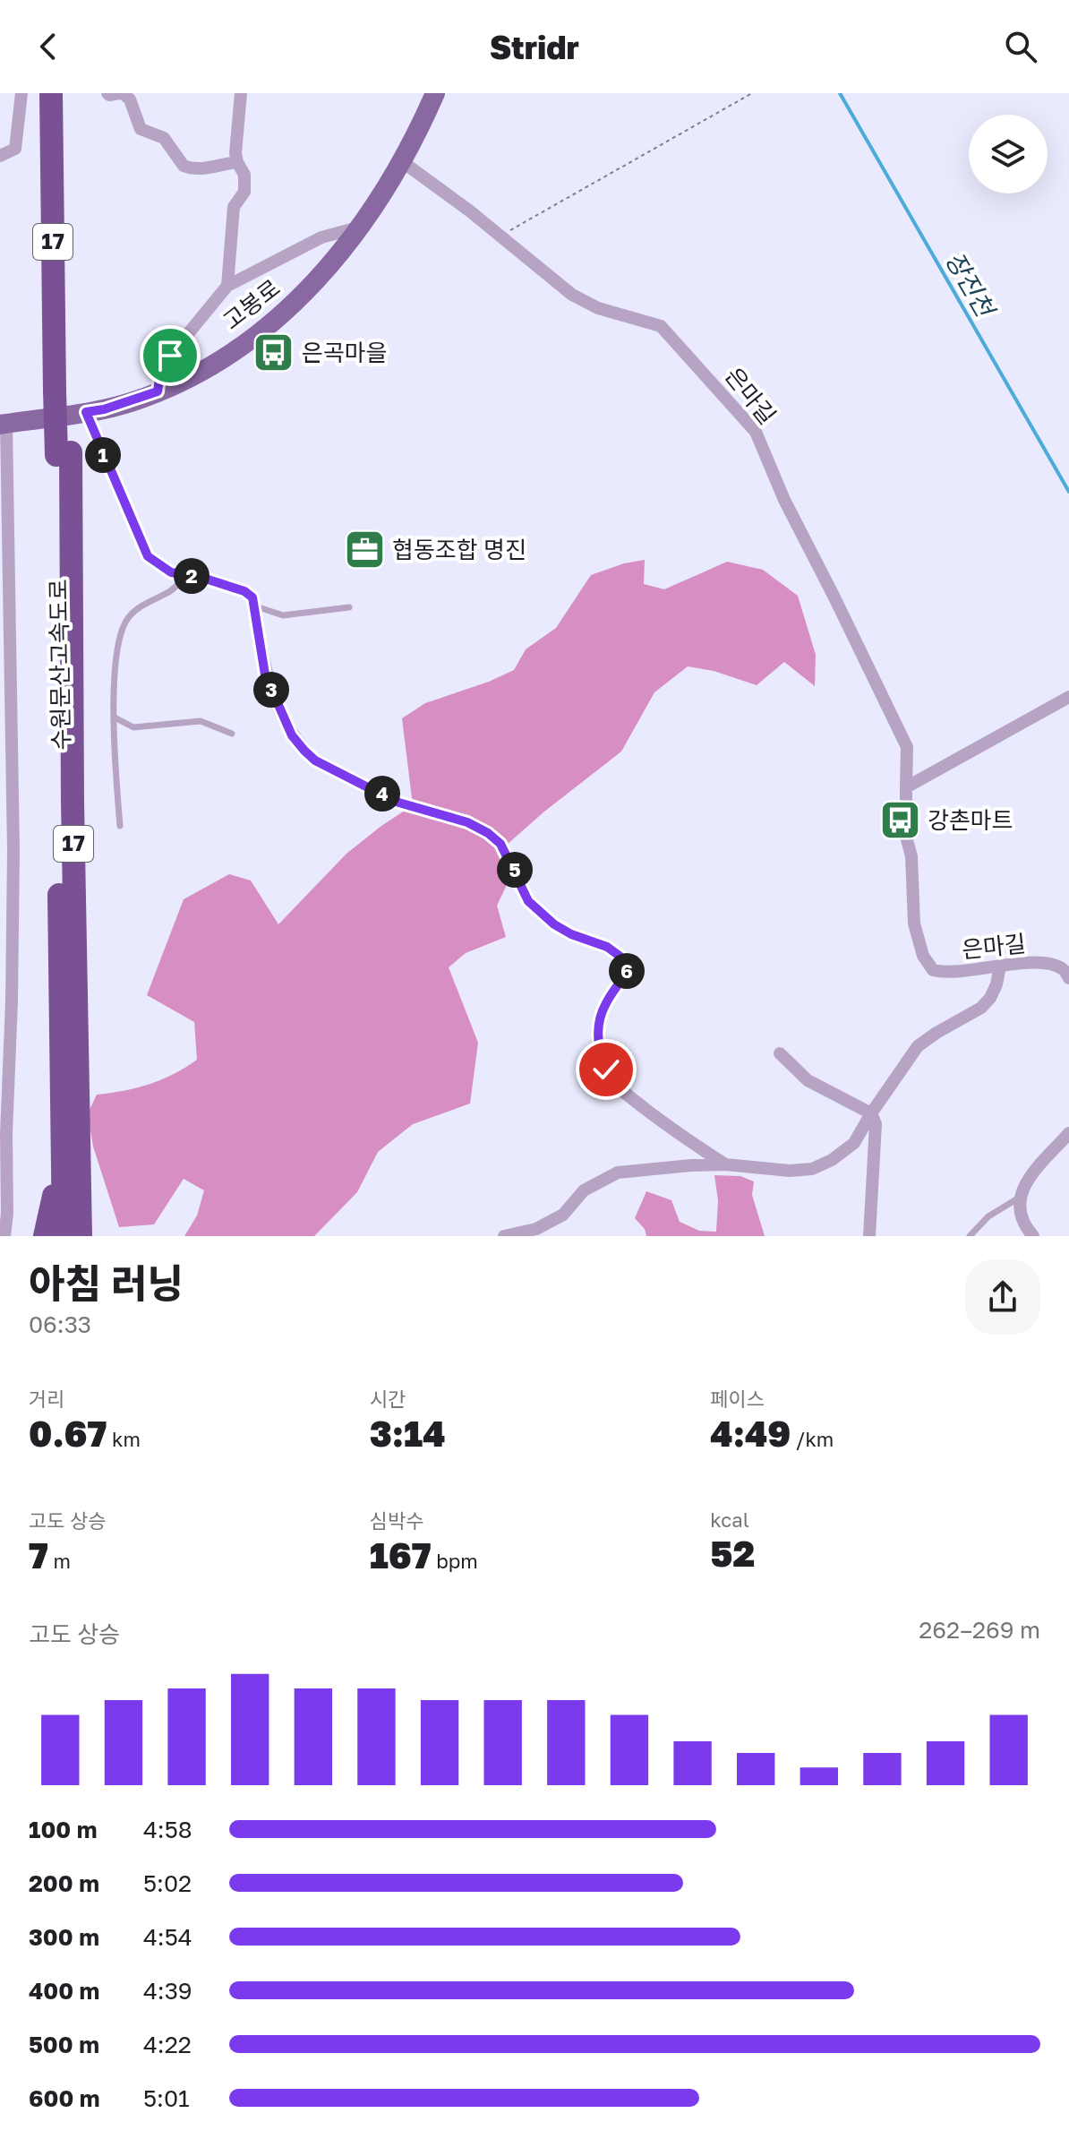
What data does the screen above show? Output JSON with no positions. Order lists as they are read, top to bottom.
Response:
{
  "streets": {
    "highway": ["17", "수원문산고속도로"],
    "main road": ["고봉로"],
    "street": ["은마길"]
  },
  "crossings": [
    ["고봉로", "은마길"]
  ],
  "water": ["장진천"],
  "places": {
    "bus stop": ["은곡마을", "강촌마트"],
    "office": ["협동조합 명진"]
  },
  "page": {
    "header": "Stridr",
    "pins": [
      "1",
      "2",
      "3",
      "4",
      "5",
      "6"
    ],
    "heading": ["아침 러닝", "06:33"],
    "stats": [
      ["거리", "0.67 km"],
      ["시간", "3:14"],
      ["페이스", "4:49 /km"],
      ["고도 상승", "7 m"],
      ["심박수", "167 bpm"],
      ["kcal", "52"]
    ],
    "chart": ["고도 상승", "262–269 m"],
    "list": [
      {
        "name": "100 m",
        "note": "4:58"
      },
      {
        "name": "200 m",
        "note": "5:02"
      },
      {
        "name": "300 m",
        "note": "4:54"
      },
      {
        "name": "400 m",
        "note": "4:39"
      },
      {
        "name": "500 m",
        "note": "4:22"
      },
      {
        "name": "600 m",
        "note": "5:01"
      }
    ]
  }
}
